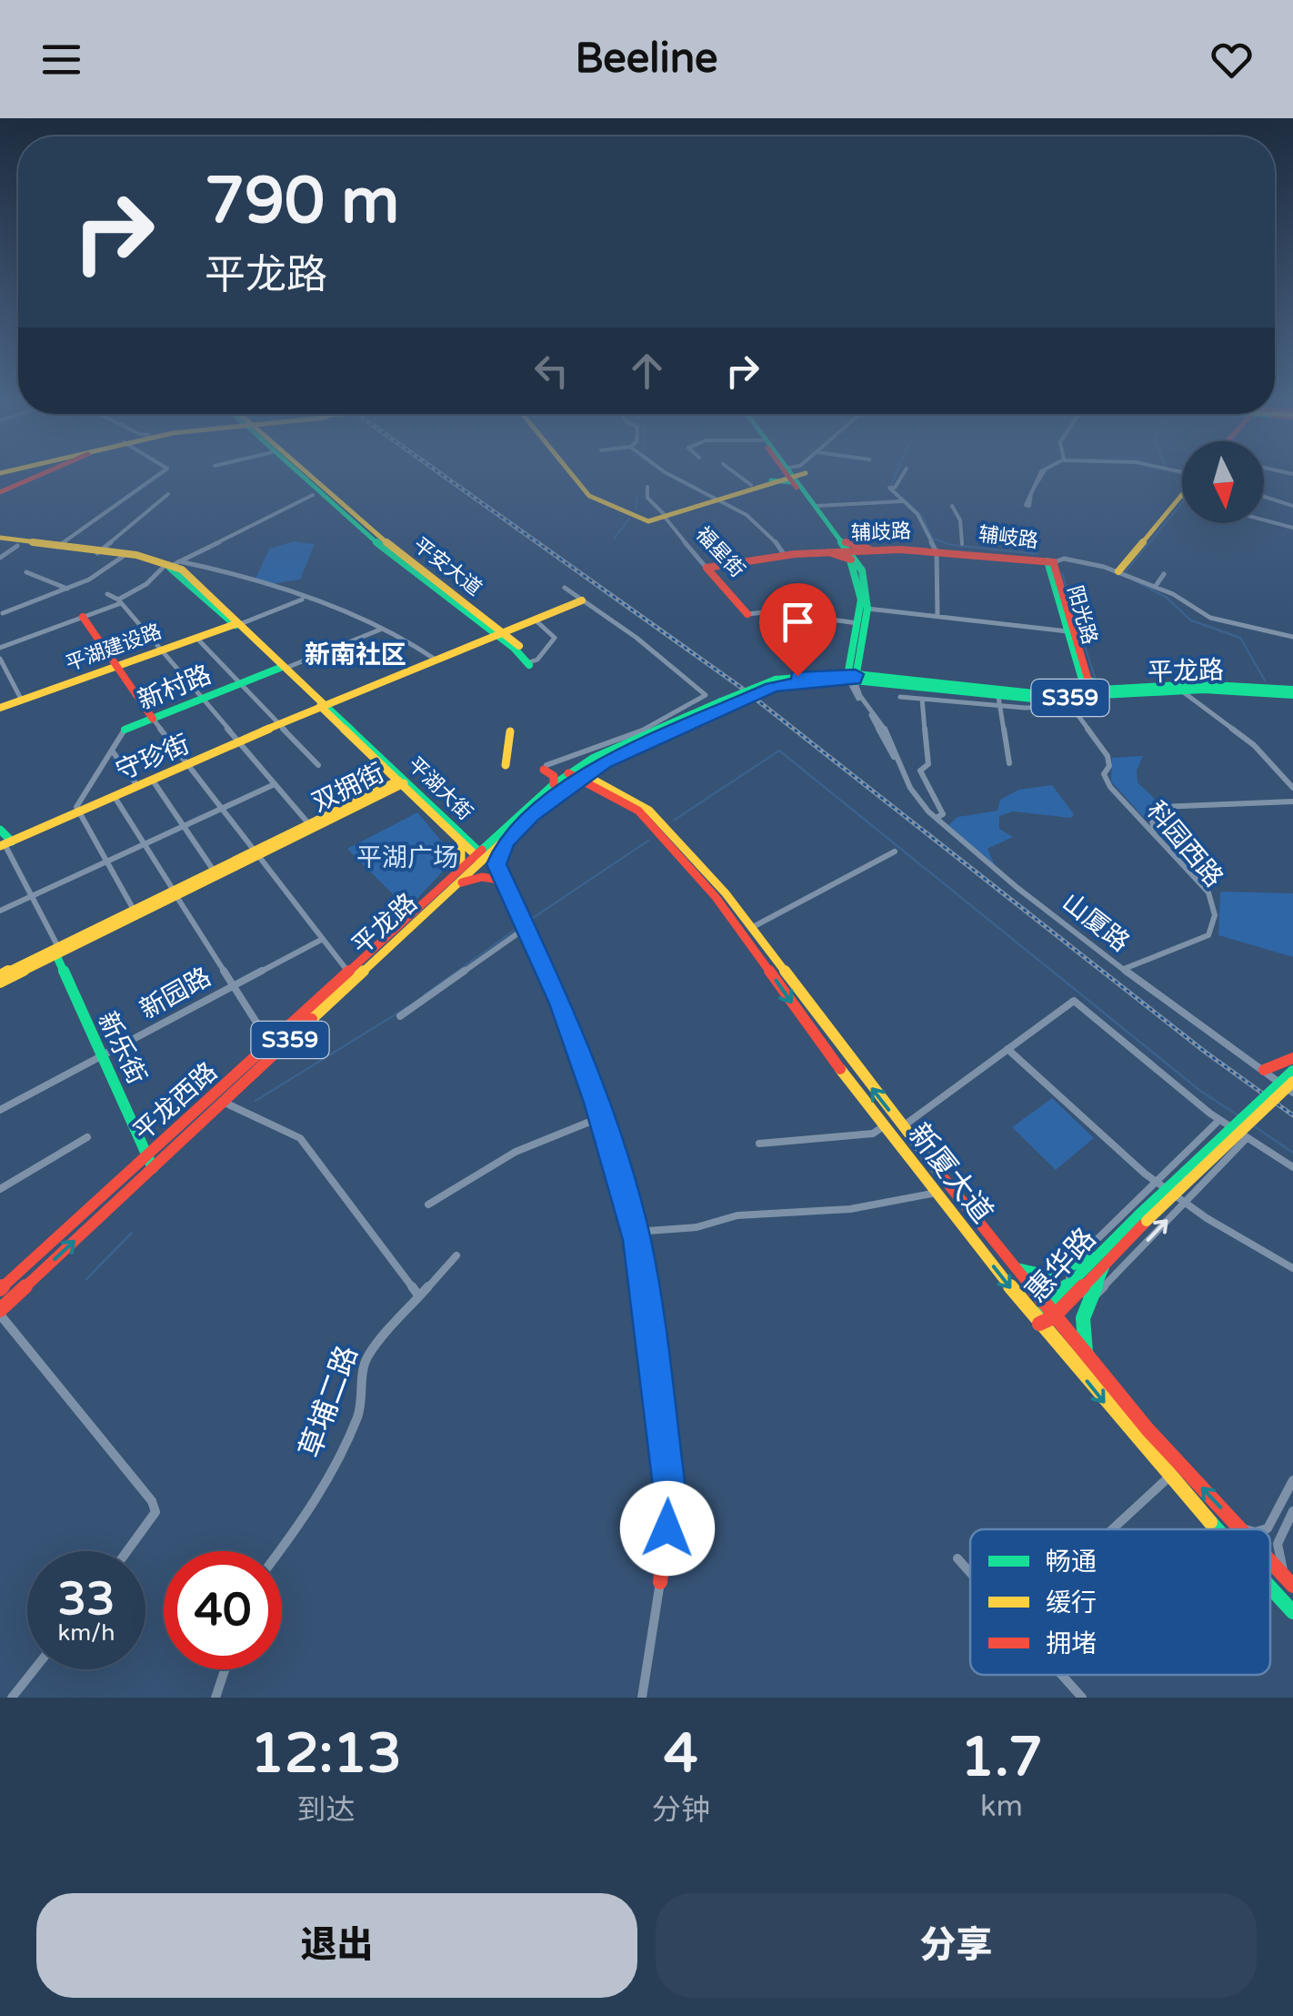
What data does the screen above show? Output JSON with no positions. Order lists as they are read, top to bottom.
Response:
{
  "streets": {
    "main road": [
      "辅歧路",
      "福星街",
      "平安大道",
      "阳光路",
      "平湖建设路",
      "平龙路",
      "新村路",
      "S359",
      "守珍街",
      "双拥街",
      "平湖大街",
      "新乐街",
      "平龙西路",
      "新厦大道",
      "惠华路"
    ],
    "street": [
      "辅岐路",
      "科园西路",
      "山厦路",
      "新园路",
      "草埔二路"
    ]
  },
  "crossings": [
    ["辅歧路", "辅岐路"],
    ["辅歧路", "福星街"],
    ["辅歧路", "阳光路"],
    ["辅岐路", "阳光路"],
    ["平安大道", "守珍街"],
    ["平湖建设路", "平湖大街"],
    ["平龙路", "平湖大街"],
    ["平龙路", "科园西路"],
    ["平龙路", "山厦路"],
    ["平龙路", "新乐街"],
    ["平龙路", "平龙西路"],
    ["平龙路", "新厦大道"],
    ["新村路", "守珍街"],
    ["新村路", "平湖大街"],
    ["守珍街", "平湖大街"],
    ["双拥街", "平湖大街"],
    ["双拥街", "新乐街"],
    ["科园西路", "山厦路"],
    ["山厦路", "惠华路"],
    ["新园路", "新乐街"],
    ["新乐街", "平龙西路"],
    ["新厦大道", "惠华路"]
  ],
  "districts": ["新南社区"],
  "parks": ["平湖广场"],
  "legend": ["畅通", "缓行", "拥堵"],
  "north": "bottom",
  "page": {
    "header": "Beeline",
    "turn": ["790 m", "平龙路"],
    "speed": "33 km/h",
    "limit": "40",
    "eta": [
      "12:13",
      "到达",
      "4",
      "分钟",
      "1.7",
      "km"
    ],
    "buttons": ["退出", "分享"]
  }
}
